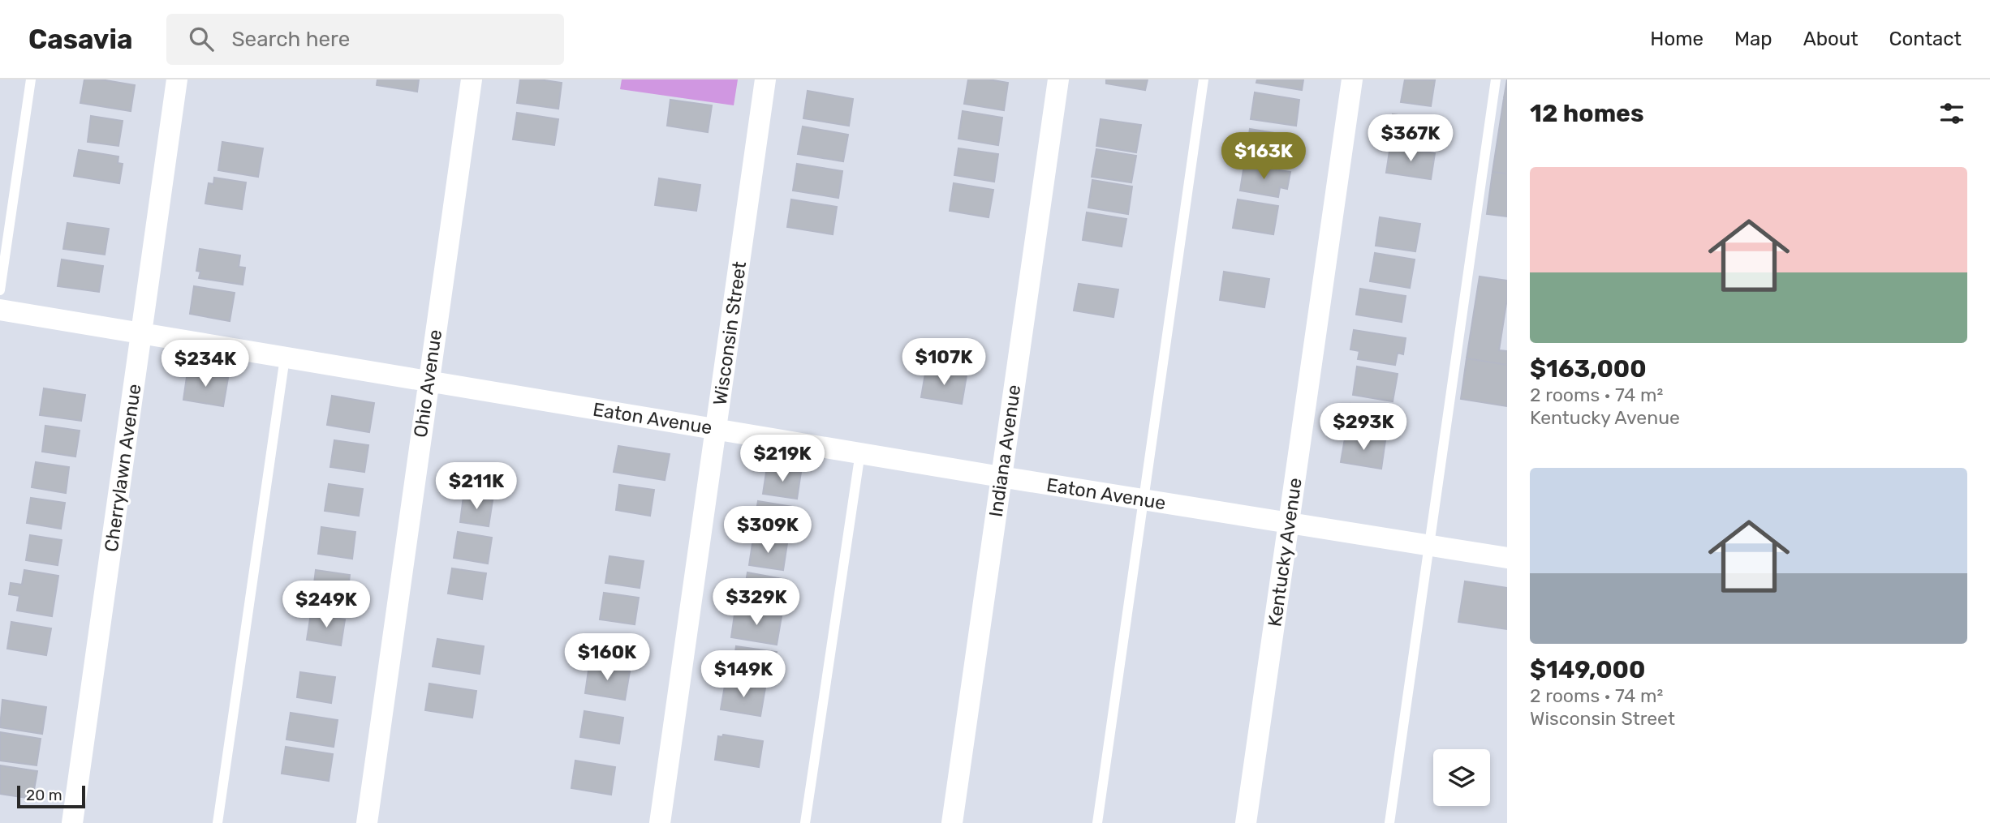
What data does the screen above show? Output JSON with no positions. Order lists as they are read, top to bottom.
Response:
{
  "streets": {
    "street": [
      "Wisconsin Street",
      "Ohio Avenue",
      "Eaton Avenue",
      "Indiana Avenue",
      "Cherrylawn Avenue",
      "Kentucky Avenue"
    ]
  },
  "crossings": [
    ["Wisconsin Street", "Eaton Avenue"],
    ["Ohio Avenue", "Eaton Avenue"],
    ["Eaton Avenue", "Indiana Avenue"],
    ["Eaton Avenue", "Cherrylawn Avenue"],
    ["Eaton Avenue", "Kentucky Avenue"]
  ],
  "scale_bar": "20 m",
  "page": {
    "header": "Casavia",
    "search": "Search here",
    "nav": [
      "Home",
      "Map",
      "About",
      "Contact"
    ],
    "heading": "12 homes",
    "price": [
      "$367K",
      "$163K",
      "$107K",
      "$234K",
      "$293K",
      "$219K",
      "$211K",
      "$309K",
      "$329K",
      "$249K",
      "$160K",
      "$149K"
    ],
    "list": [
      {
        "name": "$163,000",
        "note": "2 rooms · 74 m² · Kentucky Avenue"
      },
      {
        "name": "$149,000",
        "note": "2 rooms · 74 m² · Wisconsin Street"
      }
    ],
    "scale": "20 m"
  }
}
